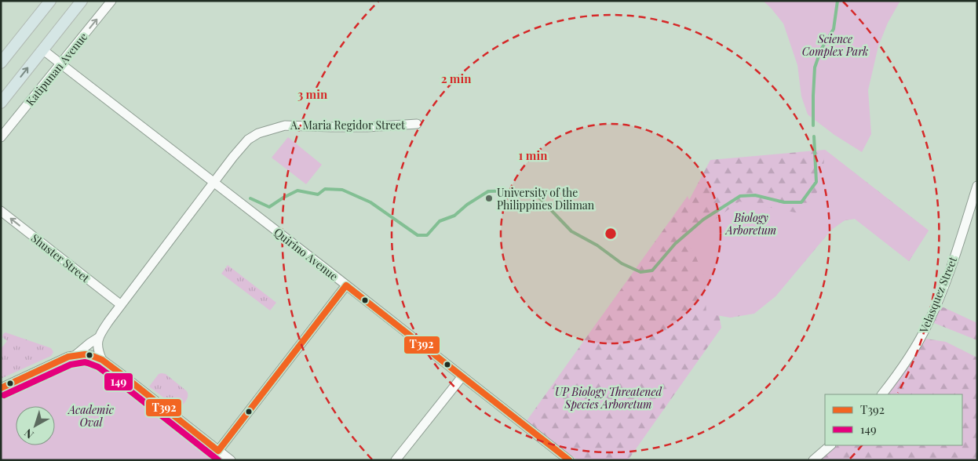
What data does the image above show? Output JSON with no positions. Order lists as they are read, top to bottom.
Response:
{
  "streets": {
    "main road": ["Katipunan Avenue"],
    "street": [
      "A. Maria Regidor Street",
      "Quirino Avenue",
      "Shuster Street",
      "Velasquez Street"
    ]
  },
  "crossings": [
    ["Katipunan Avenue", "Quirino Avenue"],
    ["A. Maria Regidor Street", "Quirino Avenue"],
    ["A. Maria Regidor Street", "Shuster Street"]
  ],
  "one_way": ["Shuster Street"],
  "parks": [
    "Science Complex Park",
    "Biology Arboretum",
    "UP Biology Threatened Species Arboretum",
    "Academic Oval"
  ],
  "places": ["University of the Philippines Diliman"],
  "lines": ["transit line T392", "transit line 149"],
  "legend": ["T392", "149"],
  "north": "bottom left",
  "rings": ["2 min", "3 min", "1 min"]
}
